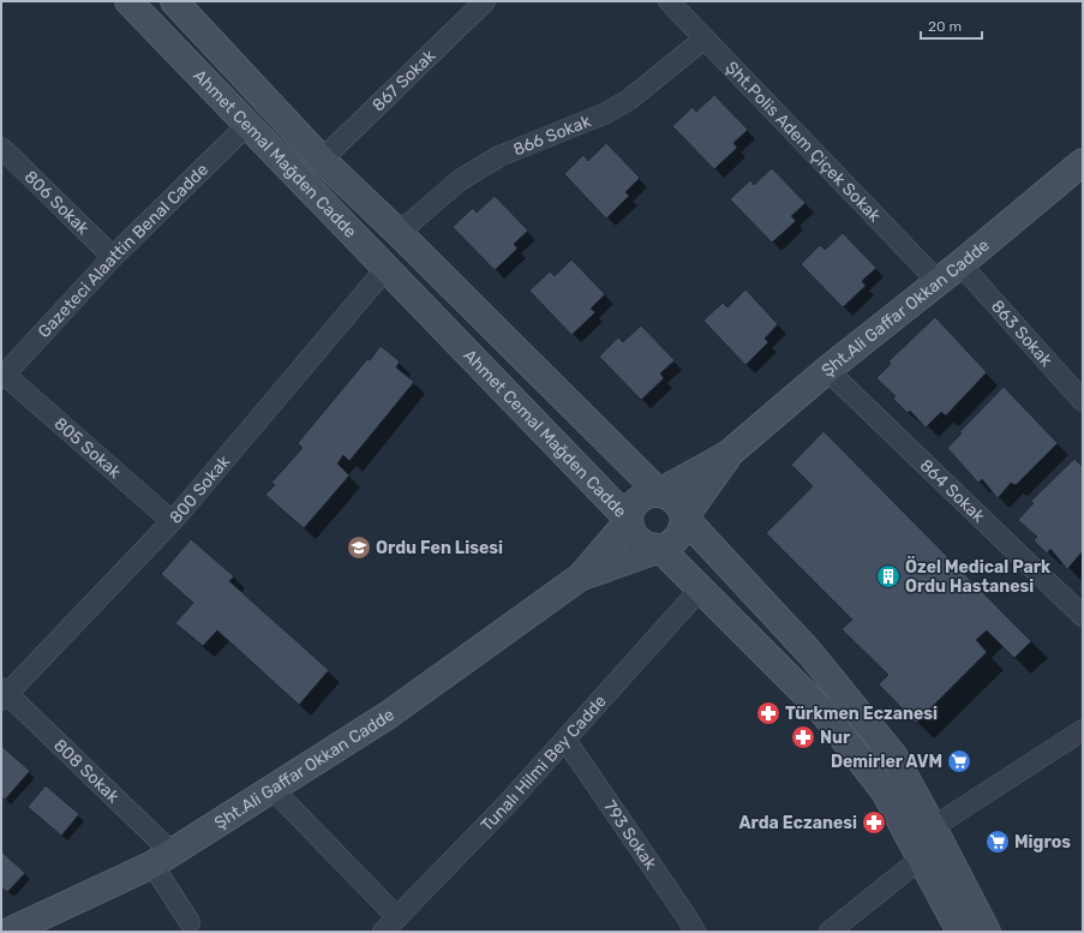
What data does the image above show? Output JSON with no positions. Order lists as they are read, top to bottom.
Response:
{
  "streets": {
    "main road": ["Ahmet Cemal Mağden Cadde", "Şht.Ali Gaffar Okkan Cadde"],
    "street": [
      "867 Sokak",
      "866 Sokak",
      "Şht.Polis Adem Çiçek Sokak",
      "806 Sokak",
      "Gazeteci Alaattin Benal Cadde",
      "863 Sokak",
      "805 Sokak",
      "800 Sokak",
      "864 Sokak",
      "Tunalı Hilmi Bey Cadde",
      "808 Sokak",
      "793 Sokak"
    ]
  },
  "crossings": [
    ["867 Sokak", "Ahmet Cemal Mağden Cadde"],
    ["866 Sokak", "Şht.Polis Adem Çiçek Sokak"],
    ["866 Sokak", "Ahmet Cemal Mağden Cadde"],
    ["Şht.Polis Adem Çiçek Sokak", "Şht.Ali Gaffar Okkan Cadde"],
    ["Ahmet Cemal Mağden Cadde", "Gazeteci Alaattin Benal Cadde"],
    ["Ahmet Cemal Mağden Cadde", "Şht.Ali Gaffar Okkan Cadde"],
    ["Ahmet Cemal Mağden Cadde", "800 Sokak"],
    ["Ahmet Cemal Mağden Cadde", "Tunalı Hilmi Bey Cadde"],
    ["806 Sokak", "Gazeteci Alaattin Benal Cadde"],
    ["Gazeteci Alaattin Benal Cadde", "805 Sokak"],
    ["Şht.Ali Gaffar Okkan Cadde", "863 Sokak"],
    ["Şht.Ali Gaffar Okkan Cadde", "864 Sokak"],
    ["Şht.Ali Gaffar Okkan Cadde", "808 Sokak"],
    ["805 Sokak", "800 Sokak"],
    ["800 Sokak", "808 Sokak"],
    ["Tunalı Hilmi Bey Cadde", "793 Sokak"]
  ],
  "places": {
    "school or university": ["Ordu Fen Lisesi"],
    "building": ["Özel Medical Park Ordu Hastanesi"],
    "pharmacy": ["Türkmen Eczanesi", "Nur", "Arda Eczanesi"],
    "supermarket": ["Demirler AVM", "Migros"]
  },
  "scale_bar": "20 m"
}
